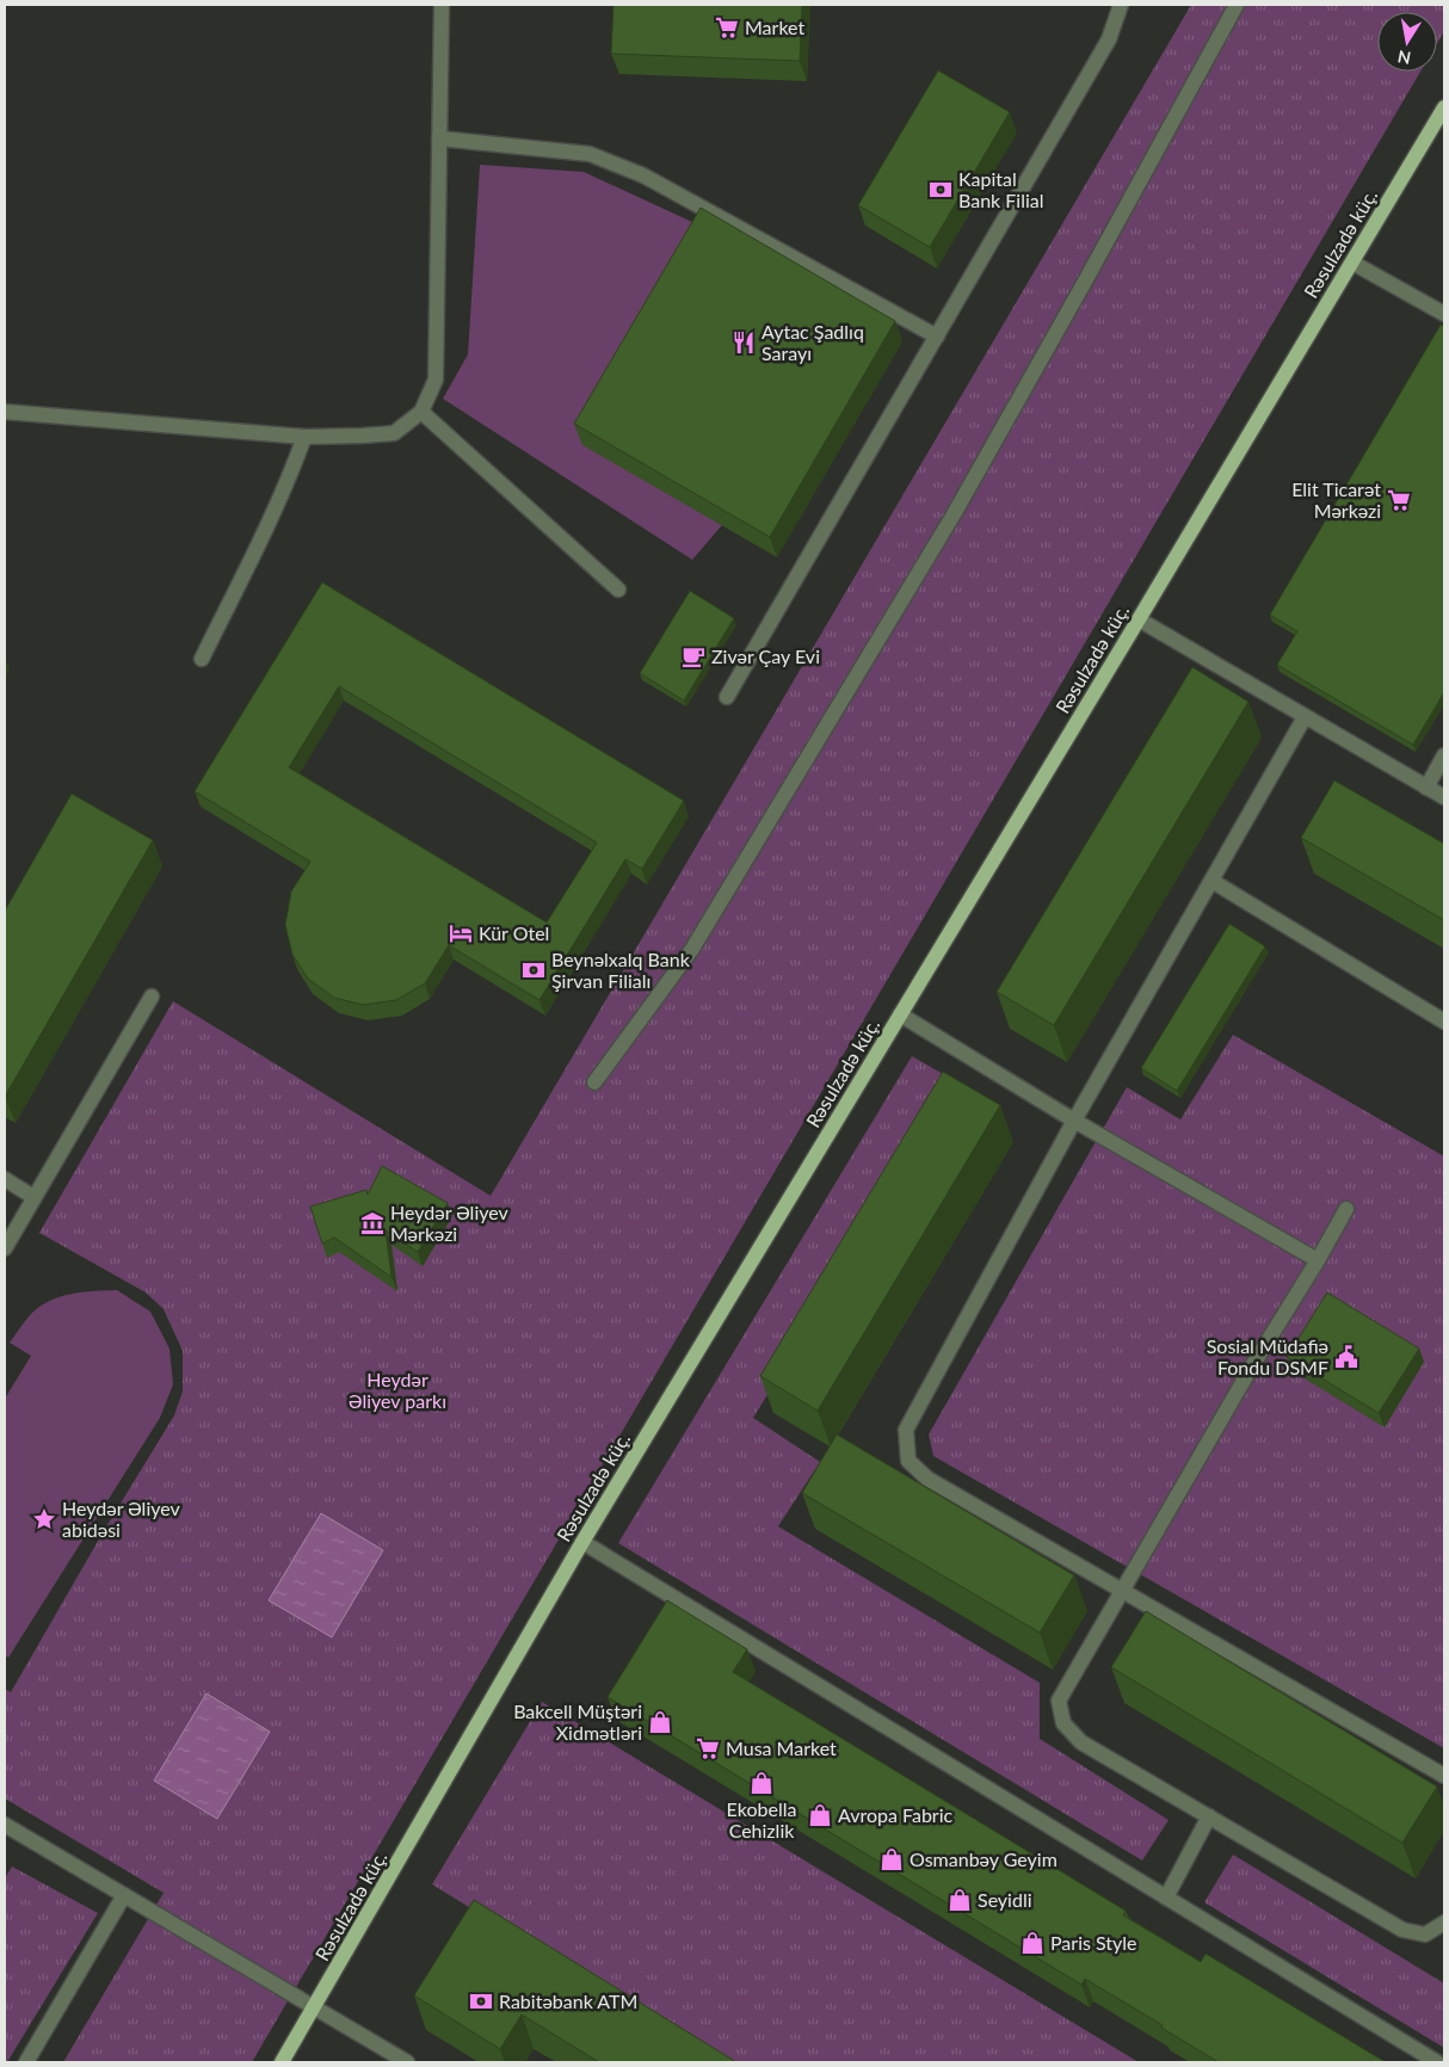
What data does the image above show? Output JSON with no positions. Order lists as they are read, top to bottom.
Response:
{
  "streets": {
    "main road": ["Rəsulzadə küç."]
  },
  "parks": ["Heydər Əliyev parkı"],
  "places": {
    "supermarket": ["Market", "Elit Ticarət Mərkəzi", "Musa Market"],
    "bank": ["Kapital Bank Filial", "Beynəlxalq Bank Şirvan Filialı", "Rabitəbank ATM"],
    "restaurant": ["Aytac Şadlıq Sarayı"],
    "cafe": ["Zivər Çay Evi"],
    "hotel": ["Kür Otel"],
    "museum": ["Heydər Əliyev Mərkəzi"],
    "public building": ["Sosial Müdafiə Fondu DSMF"],
    "place": ["Heydər Əliyev abidəsi"],
    "shop": [
      "Bakcell Müştəri Xidmətləri",
      "Ekobella Cehizlik",
      "Avropa Fabric",
      "Osmanbəy Geyim",
      "Seyidli",
      "Paris Style"
    ]
  },
  "north": "bottom"
}
